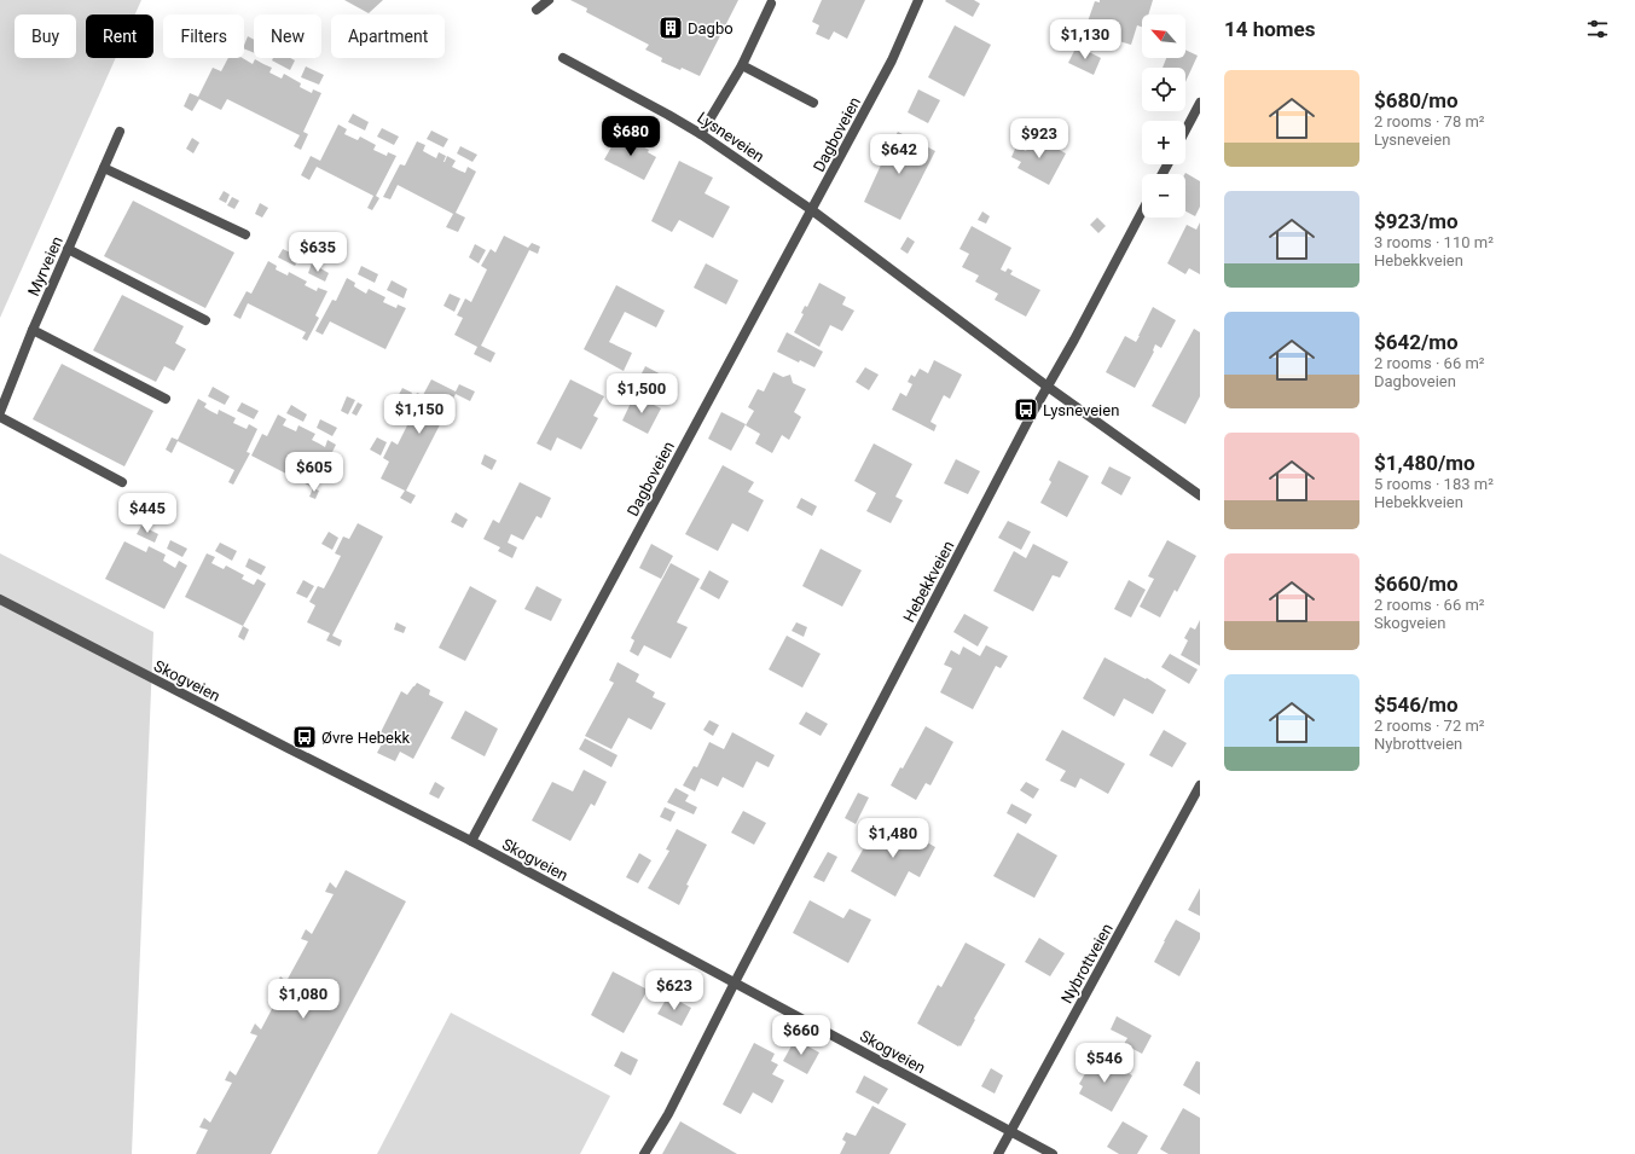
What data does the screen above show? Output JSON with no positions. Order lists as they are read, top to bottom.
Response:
{
  "streets": {
    "street": [
      "Dagboveien",
      "Lysneveien",
      "Myrveien",
      "Hebekkveien",
      "Skogveien",
      "Nybrottveien"
    ]
  },
  "crossings": [
    ["Dagboveien", "Lysneveien"],
    ["Dagboveien", "Skogveien"],
    ["Lysneveien", "Hebekkveien"],
    ["Hebekkveien", "Skogveien"],
    ["Skogveien", "Nybrottveien"]
  ],
  "places": {
    "building": ["Dagbo"],
    "bus stop": ["Lysneveien", "Øvre Hebekk"]
  },
  "north": "top left",
  "page": {
    "heading": "14 homes",
    "map_buttons": ["+", "−"],
    "chip": [
      "Buy",
      "Rent",
      "Filters",
      "New",
      "Apartment"
    ],
    "price": [
      "$1,130",
      "$680",
      "$923",
      "$642",
      "$635",
      "$1,500",
      "$1,150",
      "$605",
      "$445",
      "$1,480",
      "$623",
      "$1,080",
      "$660",
      "$546"
    ],
    "list": [
      {
        "name": "$680/mo",
        "note": "2 rooms · 78 m² · Lysneveien"
      },
      {
        "name": "$923/mo",
        "note": "3 rooms · 110 m² · Hebekkveien"
      },
      {
        "name": "$642/mo",
        "note": "2 rooms · 66 m² · Dagboveien"
      },
      {
        "name": "$1,480/mo",
        "note": "5 rooms · 183 m² · Hebekkveien"
      },
      {
        "name": "$660/mo",
        "note": "2 rooms · 66 m² · Skogveien"
      },
      {
        "name": "$546/mo",
        "note": "2 rooms · 72 m² · Nybrottveien"
      }
    ]
  }
}
